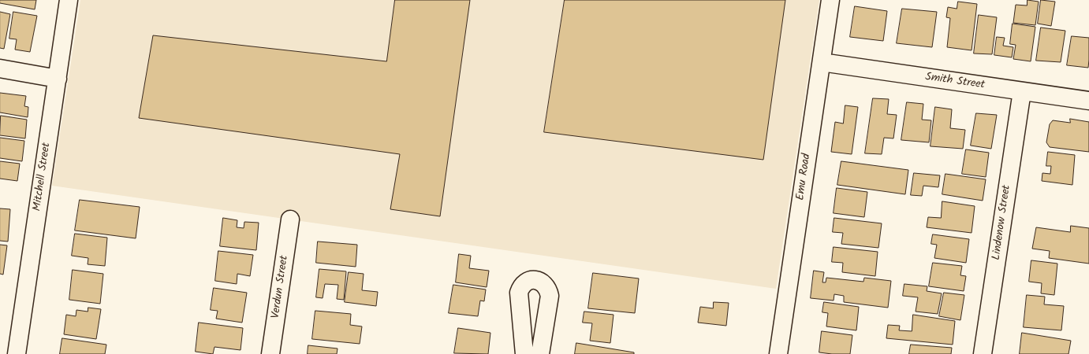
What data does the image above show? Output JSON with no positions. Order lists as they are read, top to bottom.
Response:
{
  "streets": {
    "street": [
      "Smith Street",
      "Mitchell Street",
      "Emu Road",
      "Lindenow Street",
      "Verdun Street"
    ]
  },
  "crossings": [
    ["Smith Street", "Emu Road"],
    ["Smith Street", "Lindenow Street"]
  ]
}
